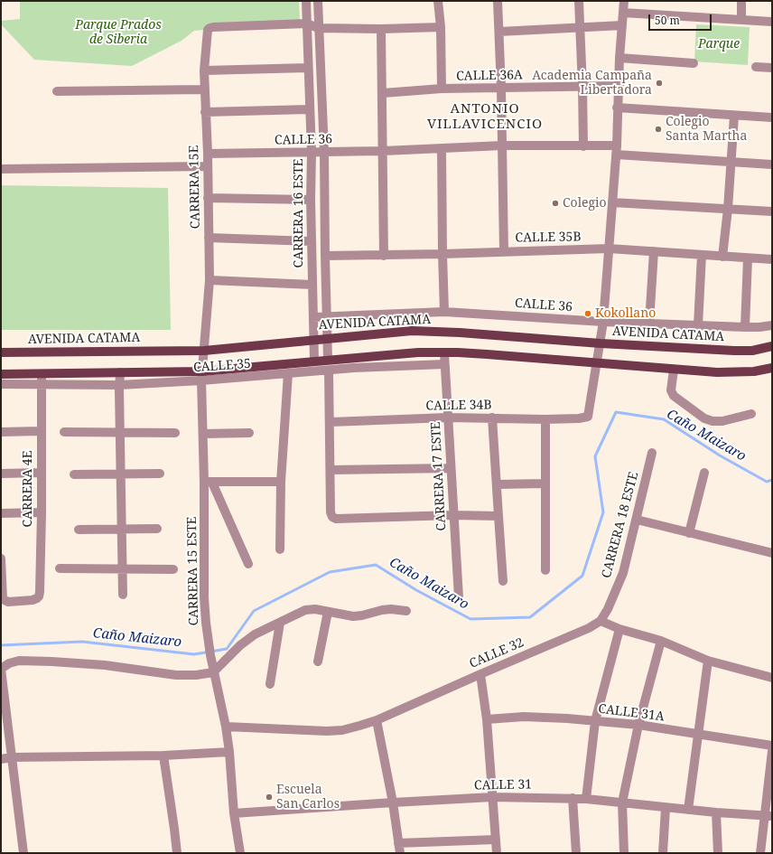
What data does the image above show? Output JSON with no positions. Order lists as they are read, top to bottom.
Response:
{
  "streets": {
    "main road": ["AVENIDA CATAMA"],
    "street": [
      "CALLE 36A",
      "CALLE 36",
      "CARRERA 15E",
      "CARRERA 16 ESTE",
      "CALLE 35B",
      "CALLE 35",
      "CALLE 34B",
      "CARRERA 17 ESTE",
      "CARRERA 4E",
      "CARRERA 18 ESTE",
      "CARRERA 15 ESTE",
      "CALLE 32",
      "CALLE 31A",
      "CALLE 31"
    ]
  },
  "crossings": [
    ["CALLE 36", "CARRERA 15E"],
    ["CALLE 36", "CARRERA 16 ESTE"],
    ["CARRERA 15E", "CARRERA 16 ESTE"],
    ["CARRERA 15E", "AVENIDA CATAMA"],
    ["CARRERA 15E", "CARRERA 15 ESTE"],
    ["CARRERA 16 ESTE", "CALLE 35B"],
    ["CARRERA 16 ESTE", "AVENIDA CATAMA"],
    ["AVENIDA CATAMA", "CARRERA 15 ESTE"],
    ["CALLE 35", "CARRERA 17 ESTE"],
    ["CALLE 35", "CARRERA 4E"],
    ["CALLE 35", "CARRERA 15 ESTE"],
    ["CALLE 34B", "CARRERA 17 ESTE"],
    ["CARRERA 18 ESTE", "CALLE 32"],
    ["CARRERA 15 ESTE", "CALLE 32"],
    ["CARRERA 15 ESTE", "CALLE 31"]
  ],
  "districts": ["ANTONIO VILLAVICENCIO"],
  "water": ["Caño Maizaro"],
  "parks": ["Parque Prados de Siberia", "Parque"],
  "places": [
    "Academia Campaña Libertadora",
    "Colegio Santa Martha",
    "Colegio",
    "Kokollano",
    "Escuela San Carlos"
  ],
  "scale_bar": "50 m"
}
